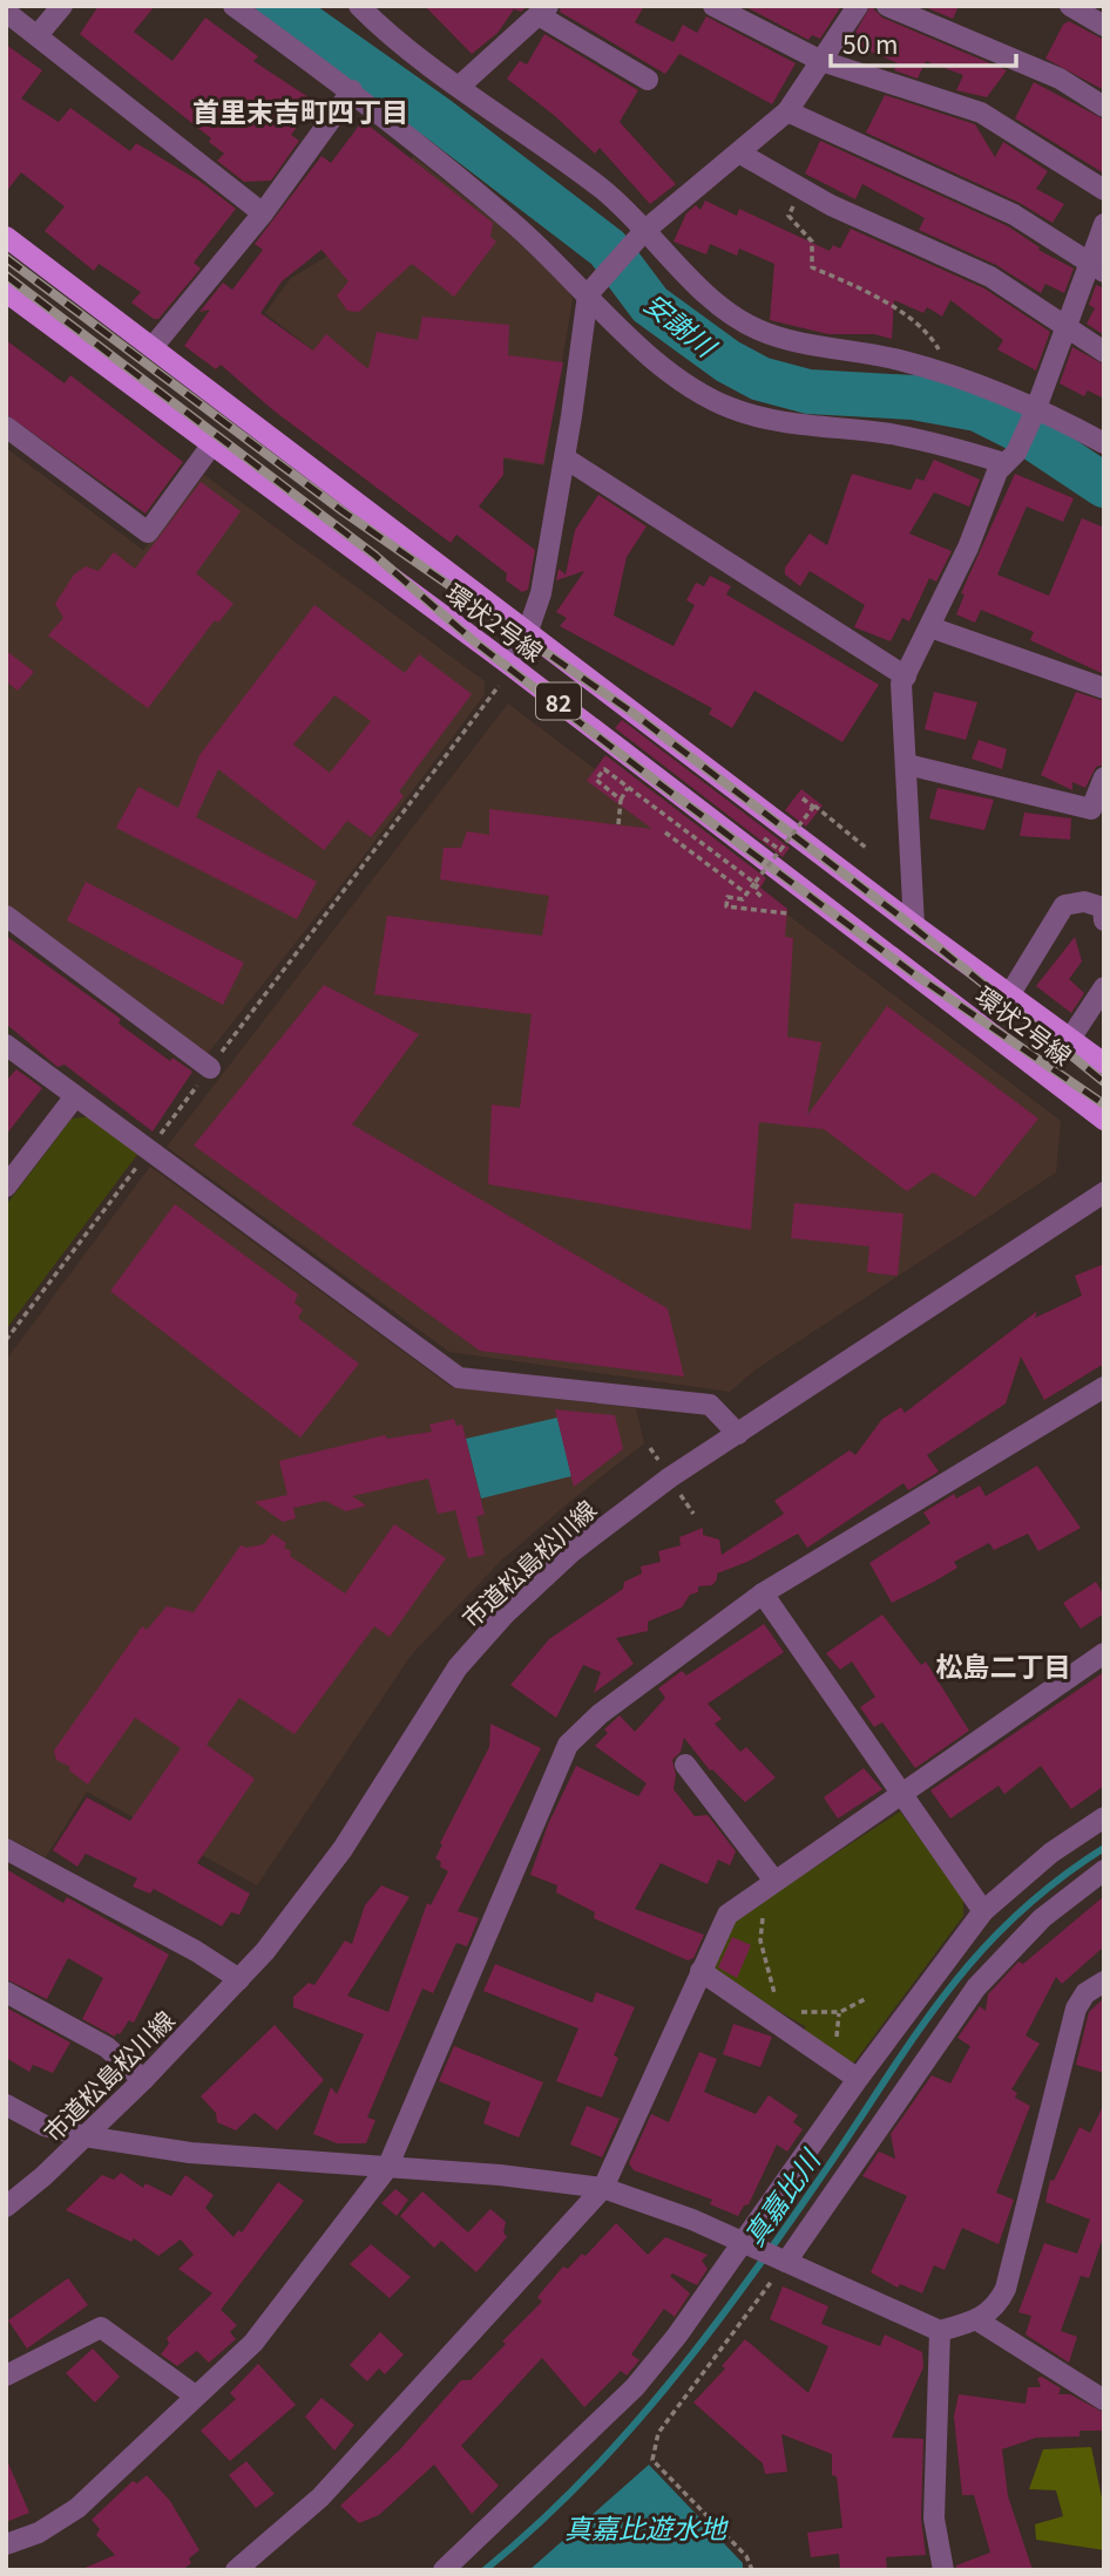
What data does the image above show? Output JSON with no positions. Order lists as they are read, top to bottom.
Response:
{
  "streets": {
    "main road": ["環状2号線", "82"],
    "street": ["市道松島松川線"]
  },
  "districts": ["首里末吉町四丁目", "松島二丁目"],
  "water": ["安謝川", "真嘉比川", "真嘉比遊水地"],
  "scale_bar": "50 m"
}
